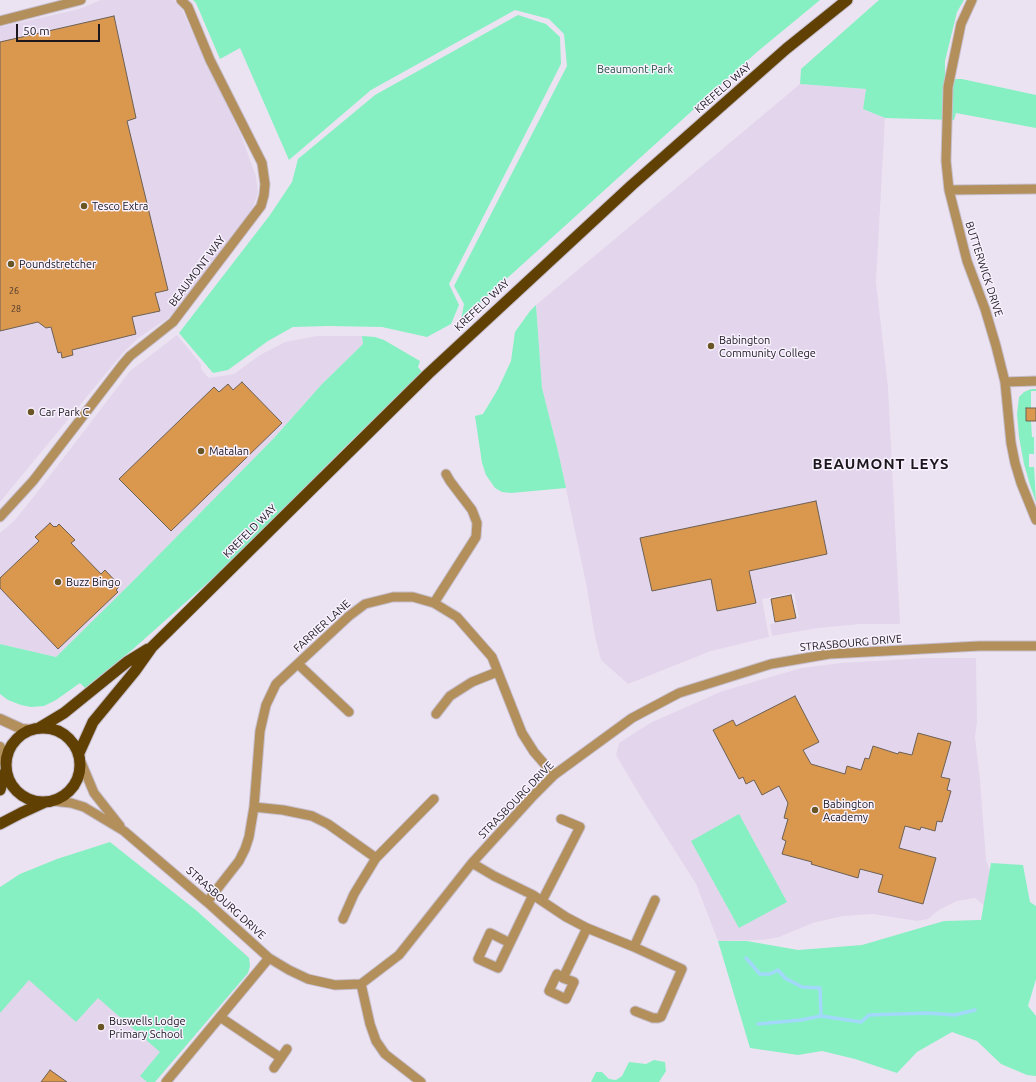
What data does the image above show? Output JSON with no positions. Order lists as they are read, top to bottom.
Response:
{
  "streets": {
    "highway": ["KREFELD WAY"],
    "street": [
      "BUTTERWICK DRIVE",
      "BEAUMONT WAY",
      "FARRIER LANE",
      "STRASBOURG DRIVE"
    ]
  },
  "crossings": [
    ["KREFELD WAY", "STRASBOURG DRIVE"],
    ["FARRIER LANE", "STRASBOURG DRIVE"]
  ],
  "districts": ["BEAUMONT LEYS"],
  "parks": ["Beaumont Park"],
  "places": [
    "Tesco Extra",
    "Poundstretcher",
    "Babington Community College",
    "Car Park C",
    "Matalan",
    "Buzz Bingo",
    "Babington Academy",
    "Buswells Lodge Primary School"
  ],
  "house_numbers": ["26", "28"],
  "scale_bar": "50 m"
}
